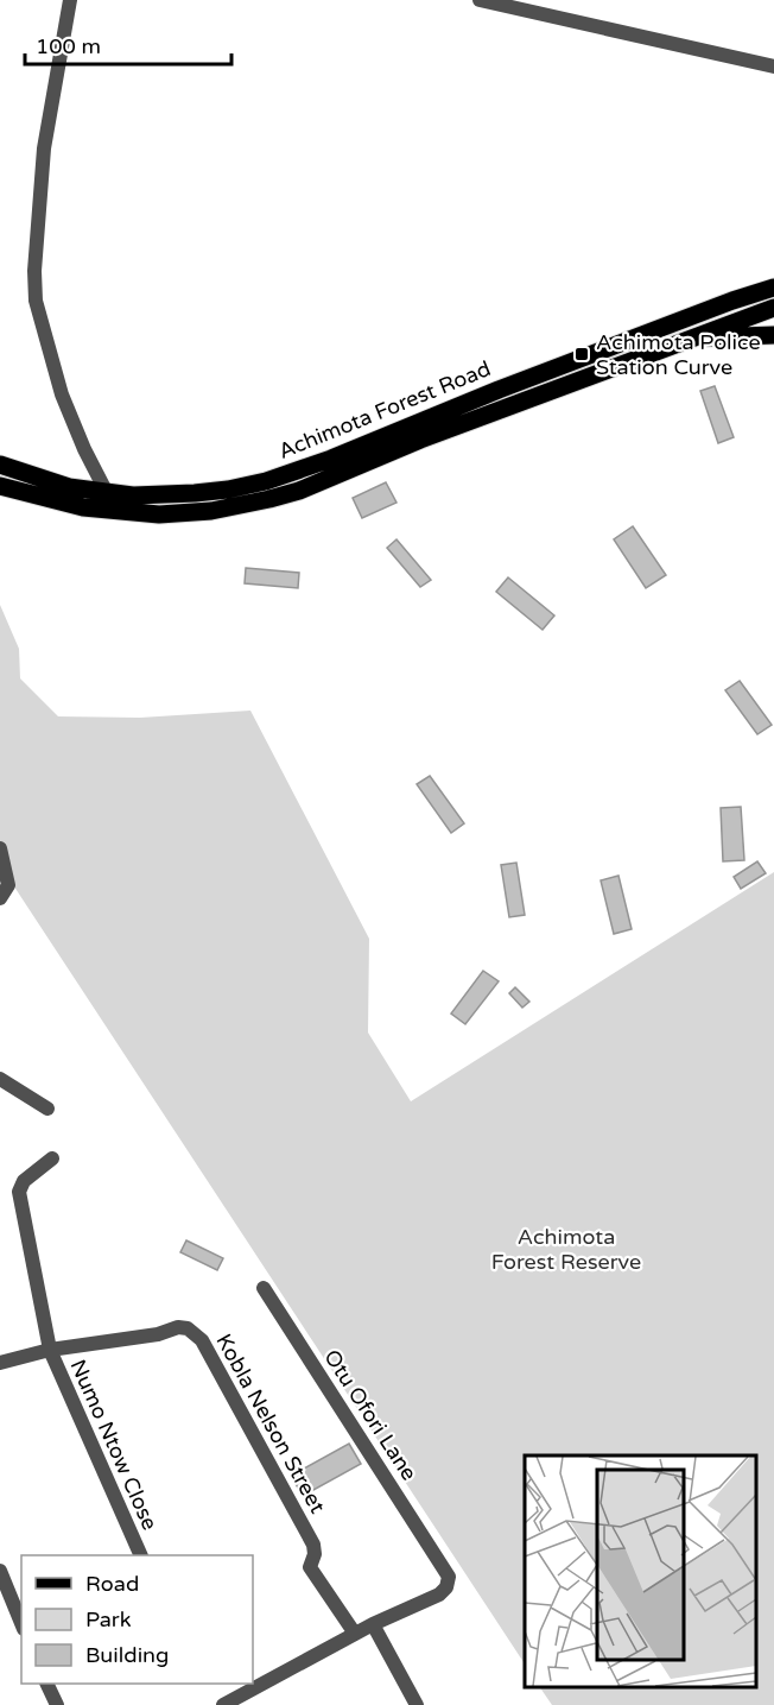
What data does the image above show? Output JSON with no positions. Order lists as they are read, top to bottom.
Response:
{
  "streets": {
    "main road": ["Achimota Forest Road"],
    "street": ["Otu Ofori Lane", "Kobla Nelson Street", "Numo Ntow Close"]
  },
  "crossings": [
    ["Kobla Nelson Street", "Numo Ntow Close"]
  ],
  "parks": ["Achimota Forest Reserve"],
  "places": {
    "transit": ["Achimota Police Station Curve"]
  },
  "legend": ["Road", "Park", "Building"],
  "scale_bar": "100 m"
}
